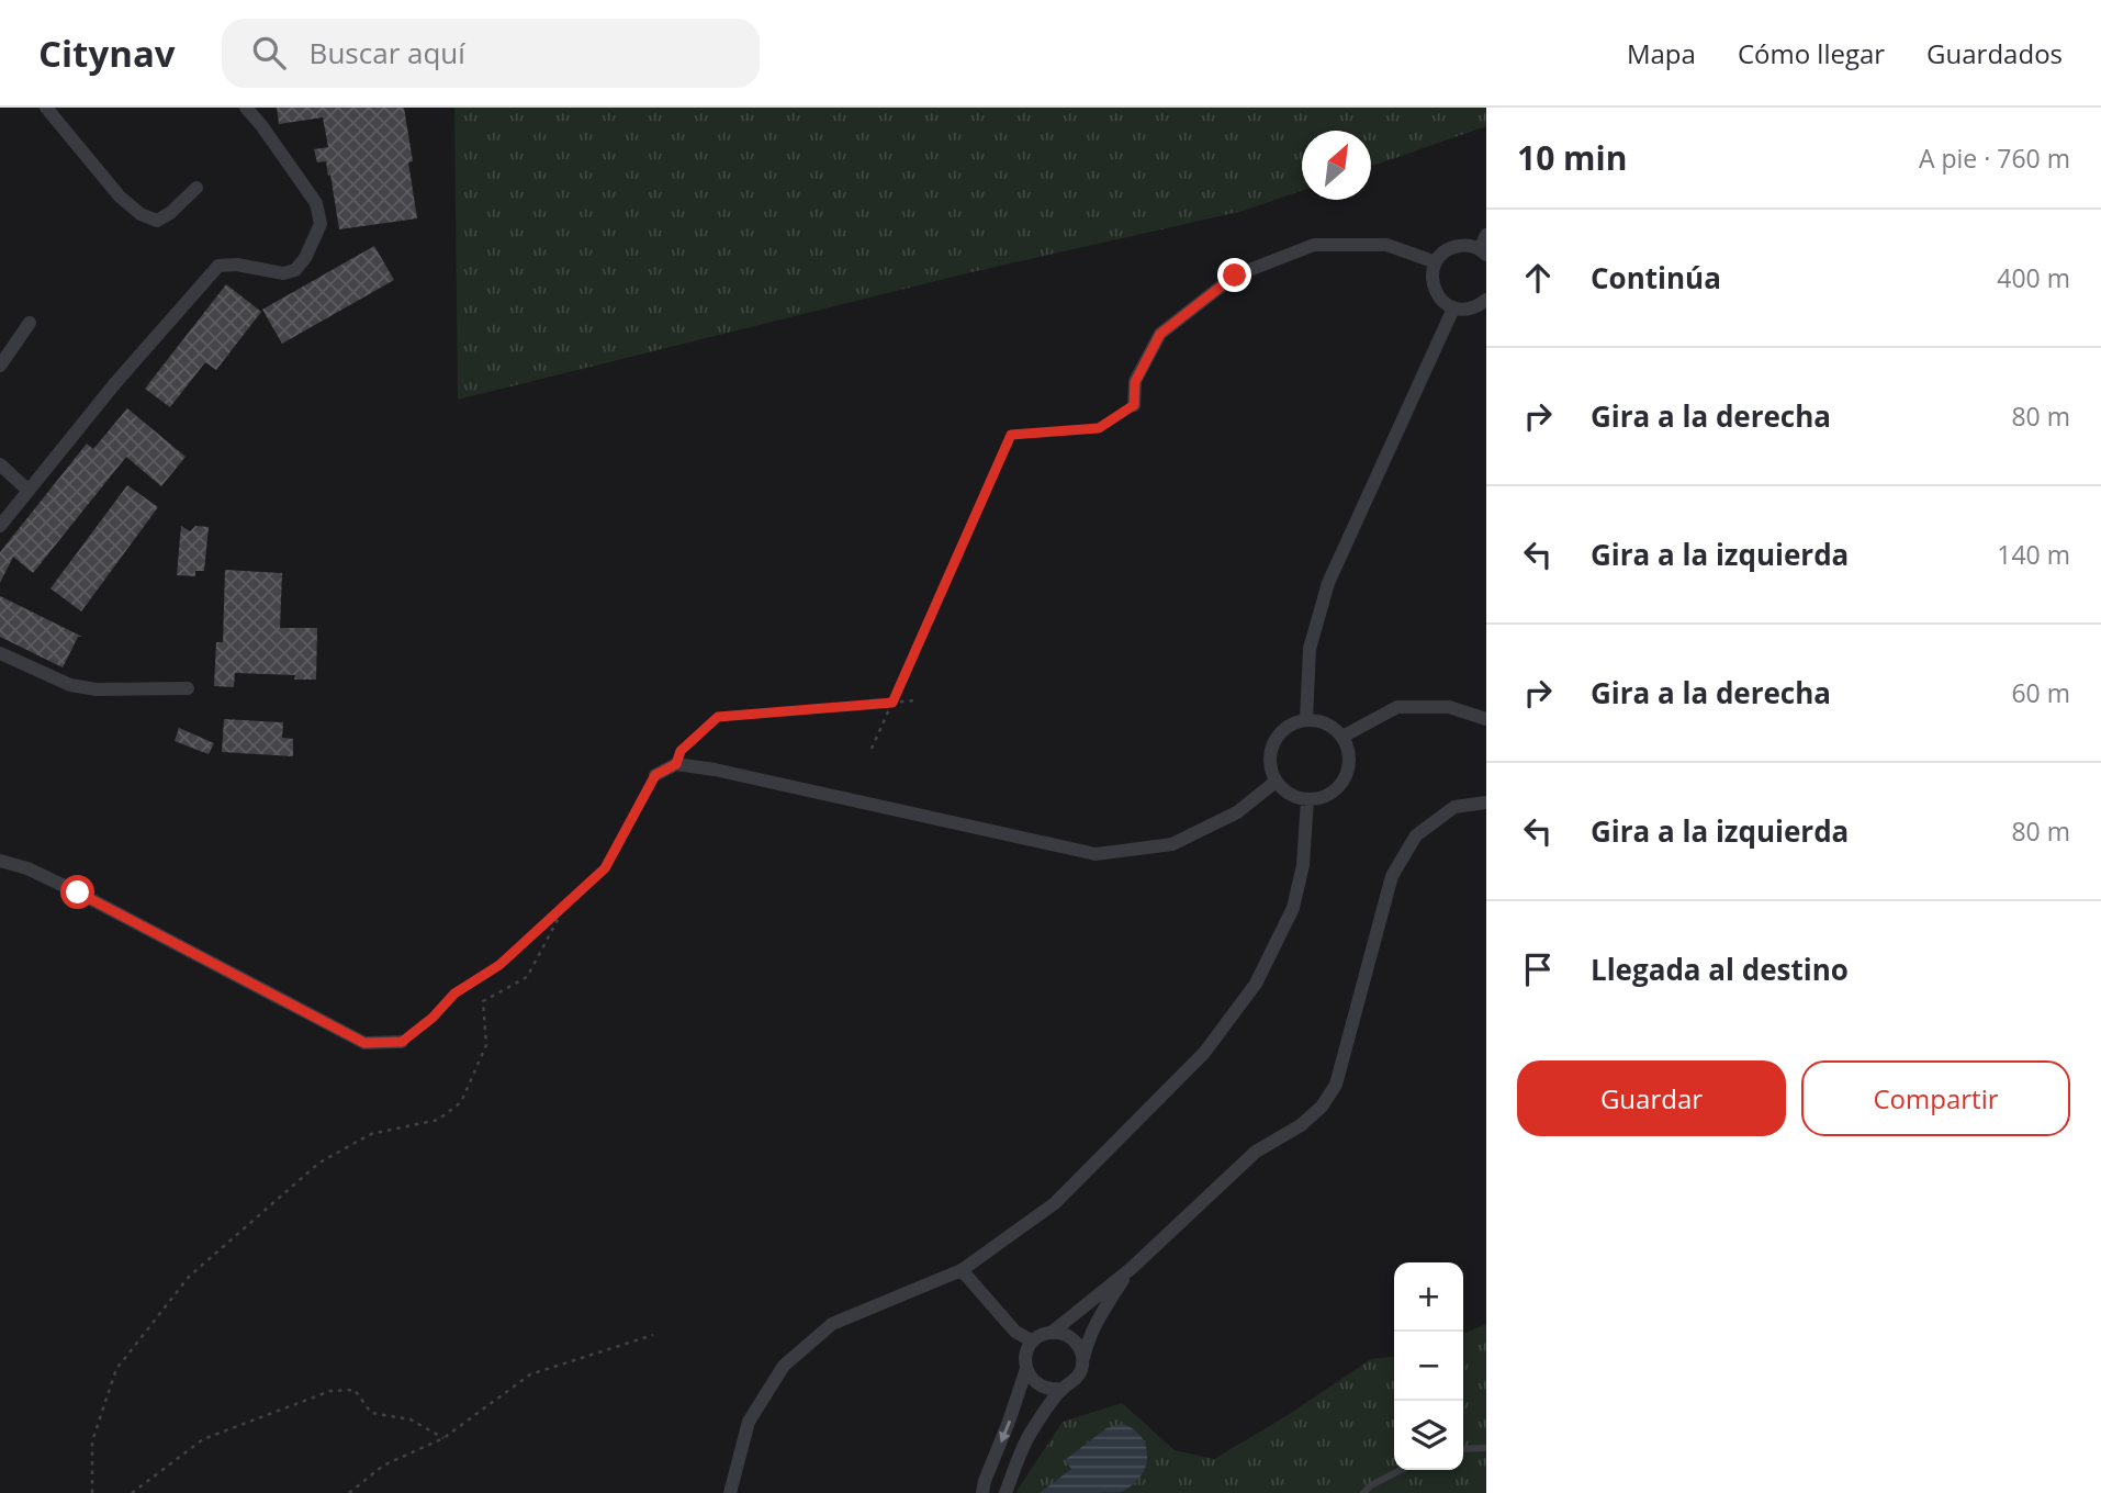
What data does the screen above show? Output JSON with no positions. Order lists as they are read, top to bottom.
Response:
{
  "north": "top right",
  "page": {
    "header": "Citynav",
    "search": "Buscar aquí",
    "nav": ["Mapa", "Cómo llegar", "Guardados"],
    "heading": ["10 min", "A pie · 760 m"],
    "list": [
      ["Continúa", "400 m"],
      ["Gira a la derecha", "80 m"],
      ["Gira a la izquierda", "140 m"],
      ["Gira a la derecha", "60 m"],
      ["Gira a la izquierda", "80 m"],
      "Llegada al destino"
    ],
    "buttons": ["Guardar", "Compartir"],
    "map_buttons": ["+", "−"]
  }
}
